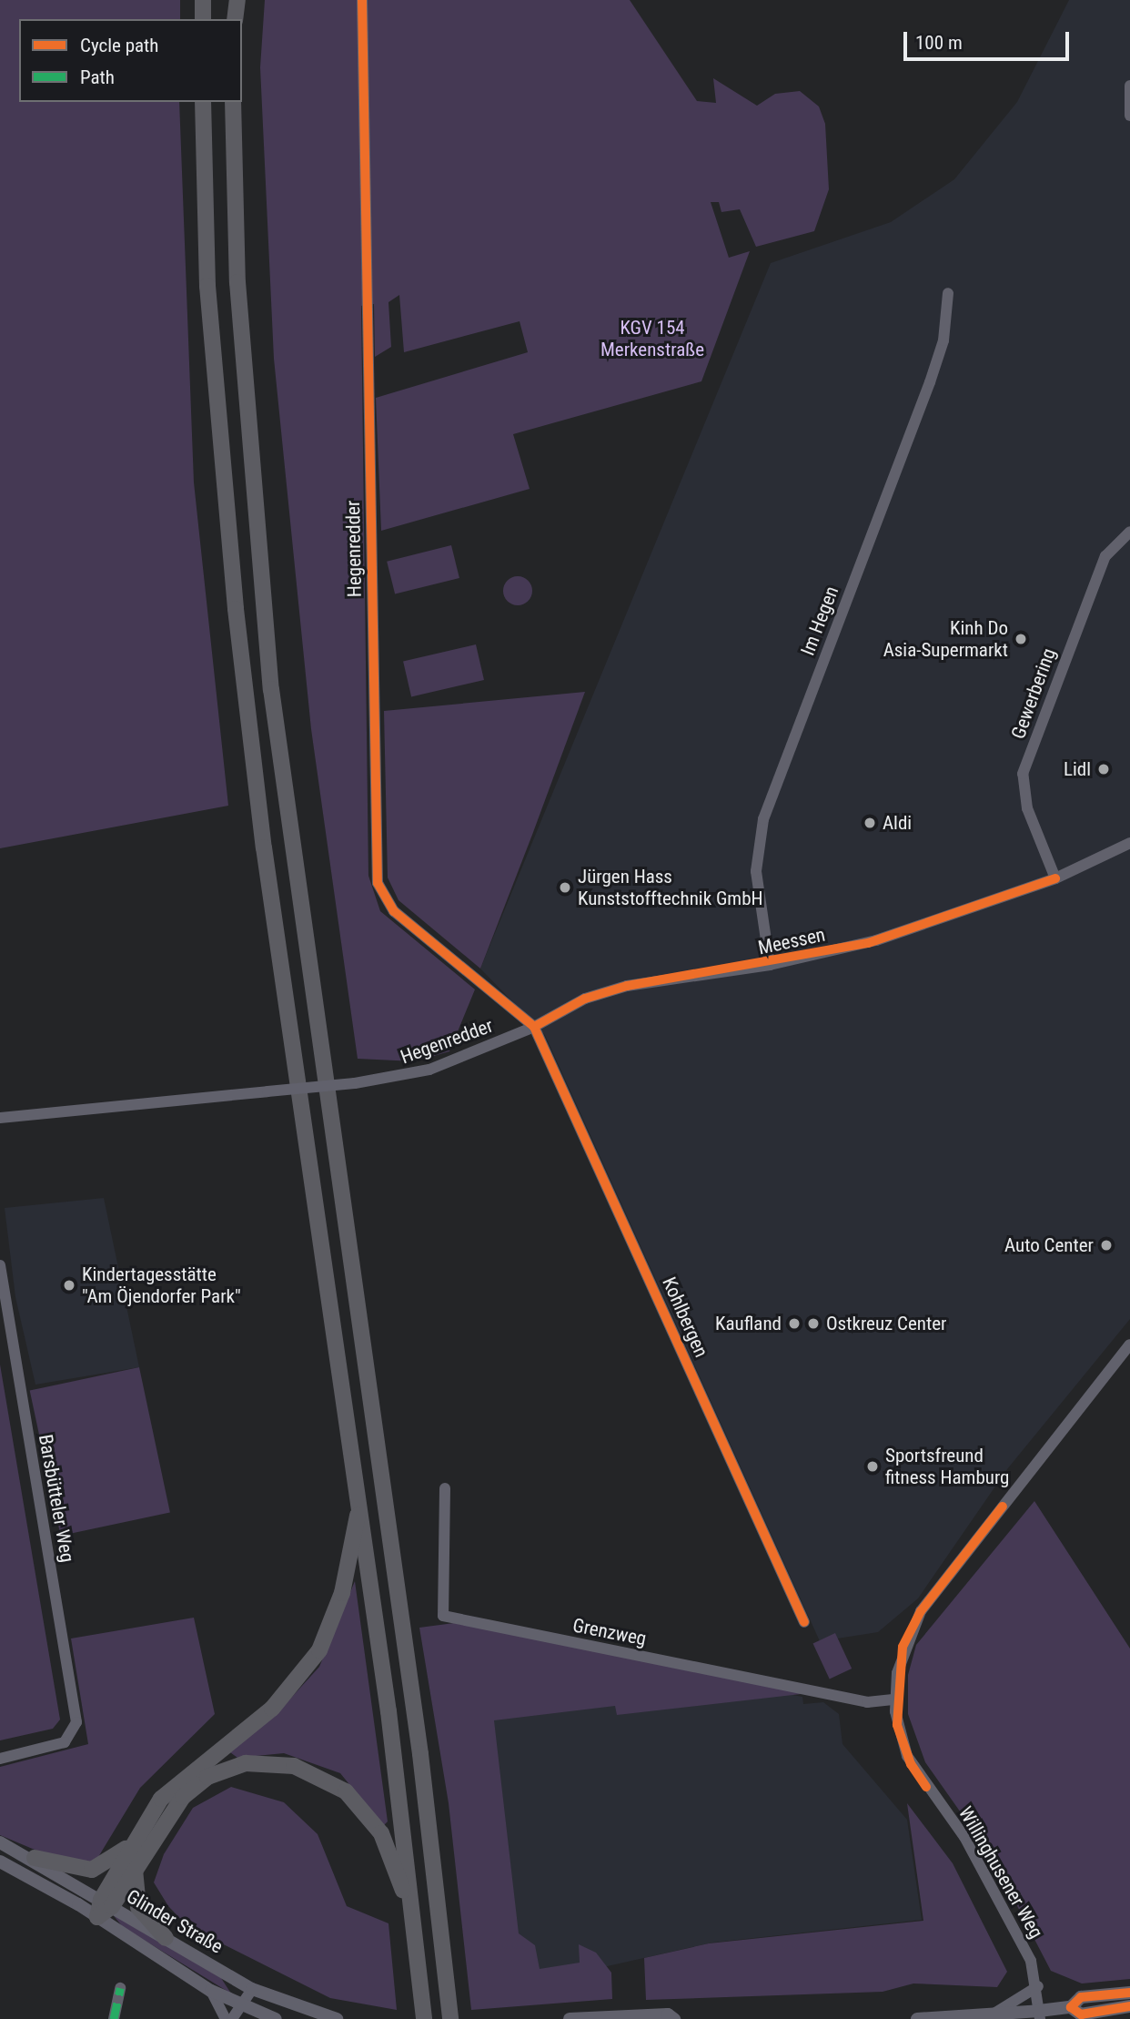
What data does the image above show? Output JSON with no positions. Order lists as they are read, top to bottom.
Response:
{
  "streets": {
    "main road": ["Glinder Straße"],
    "street": [
      "Hegenredder",
      "Im Hegen",
      "Gewerbering",
      "Meessen",
      "Kohlbergen",
      "Barsbütteler Weg",
      "Grenzweg",
      "Willinghusener Weg"
    ]
  },
  "crossings": [
    ["Hegenredder", "Meessen"],
    ["Hegenredder", "Kohlbergen"],
    ["Im Hegen", "Meessen"],
    ["Gewerbering", "Meessen"],
    ["Meessen", "Kohlbergen"],
    ["Grenzweg", "Willinghusener Weg"]
  ],
  "parks": ["KGV 154 Merkenstraße"],
  "places": [
    "Kinh Do Asia-Supermarkt",
    "Lidl",
    "Aldi",
    "Jürgen Hass Kunststofftechnik GmbH",
    "Auto Center",
    "Kindertagesstätte \"Am Öjendorfer Park\"",
    "Kaufland",
    "Ostkreuz Center",
    "Sportsfreund fitness Hamburg"
  ],
  "legend": ["Cycle path", "Path"],
  "scale_bar": "100 m"
}
